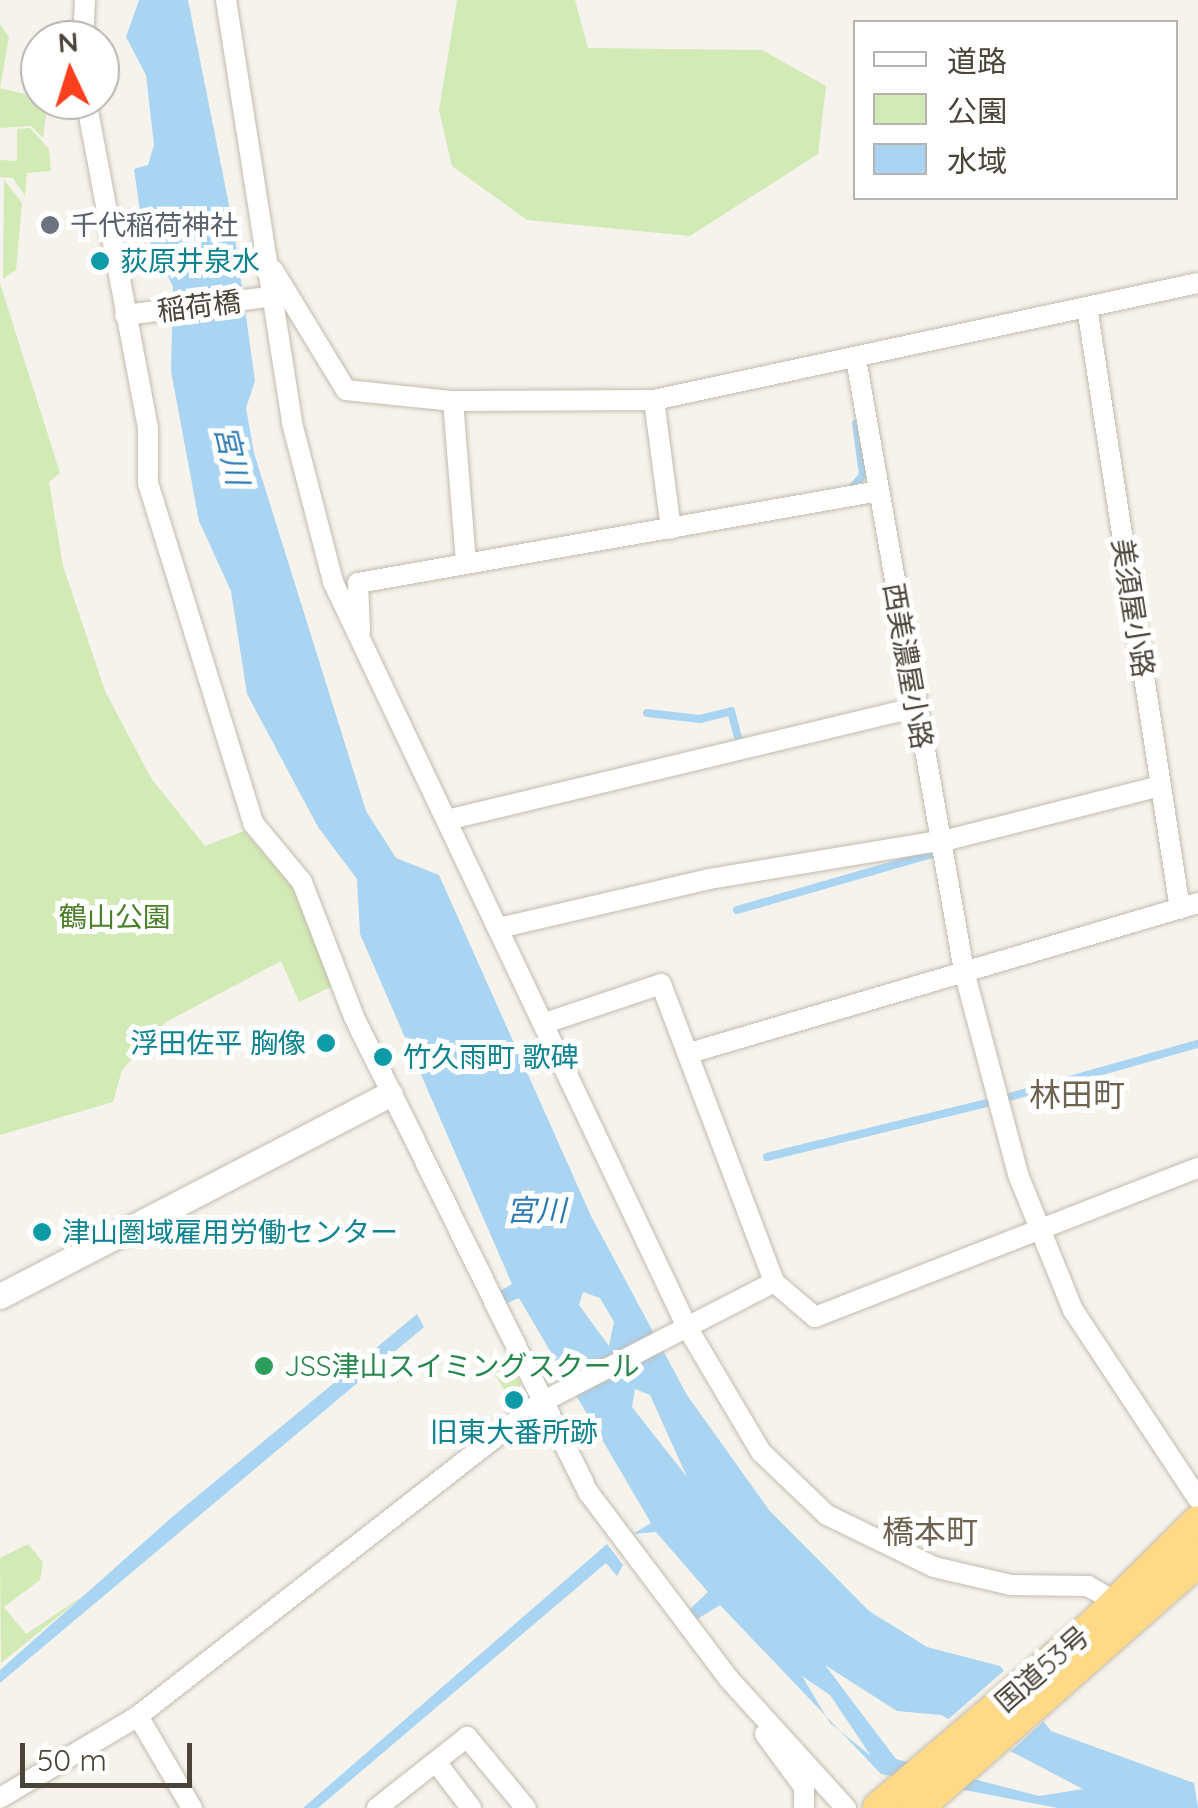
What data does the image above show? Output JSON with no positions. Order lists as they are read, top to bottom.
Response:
{
  "streets": {
    "highway": ["国道53号"],
    "street": ["稲荷橋", "美須屋小路", "西美濃屋小路"]
  },
  "districts": ["林田町", "橋本町"],
  "water": ["宮川"],
  "parks": ["鶴山公園"],
  "places": [
    "千代稲荷神社",
    "荻原井泉水",
    "浮田佐平 胸像",
    "竹久雨町 歌碑",
    "津山圏域雇用労働センター",
    "JSS津山スイミングスクール",
    "旧東大番所跡"
  ],
  "legend": ["道路", "公園", "水域"],
  "scale_bar": "50 m",
  "north": "top"
}
